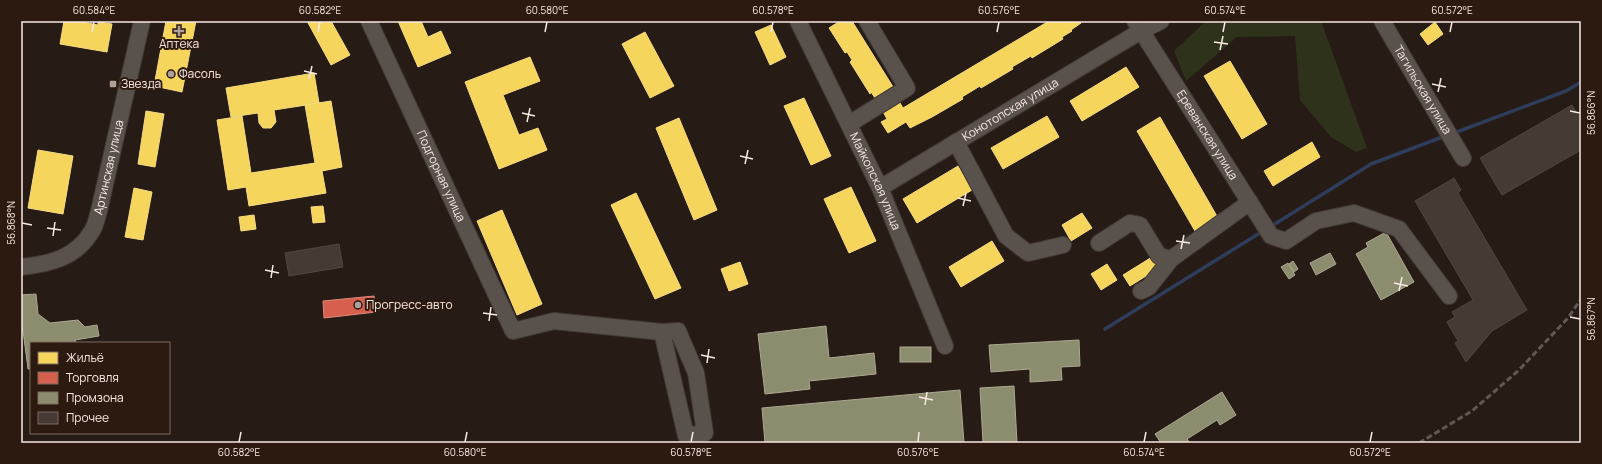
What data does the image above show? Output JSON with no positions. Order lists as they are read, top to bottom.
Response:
{
  "streets": {
    "street": [
      "Тагильская улица",
      "Конотопская улица",
      "Ереванская улица",
      "Артинская улица",
      "Подгорная улица",
      "Майкопская улица"
    ]
  },
  "crossings": [
    ["Конотопская улица", "Ереванская улица"],
    ["Конотопская улица", "Майкопская улица"]
  ],
  "places": {
    "health": ["Аптека"],
    "other": ["Фасоль", "Прогресс-авто"],
    "transit": ["Звезда"]
  },
  "legend": [
    "Жильё",
    "Торговля",
    "Промзона",
    "Прочее"
  ],
  "coordinates": [
    "60.584°E",
    "60.582°E",
    "60.580°E",
    "60.578°E",
    "60.576°E",
    "60.574°E",
    "60.572°E",
    "56.866°N",
    "56.868°N",
    "56.867°N"
  ]
}
